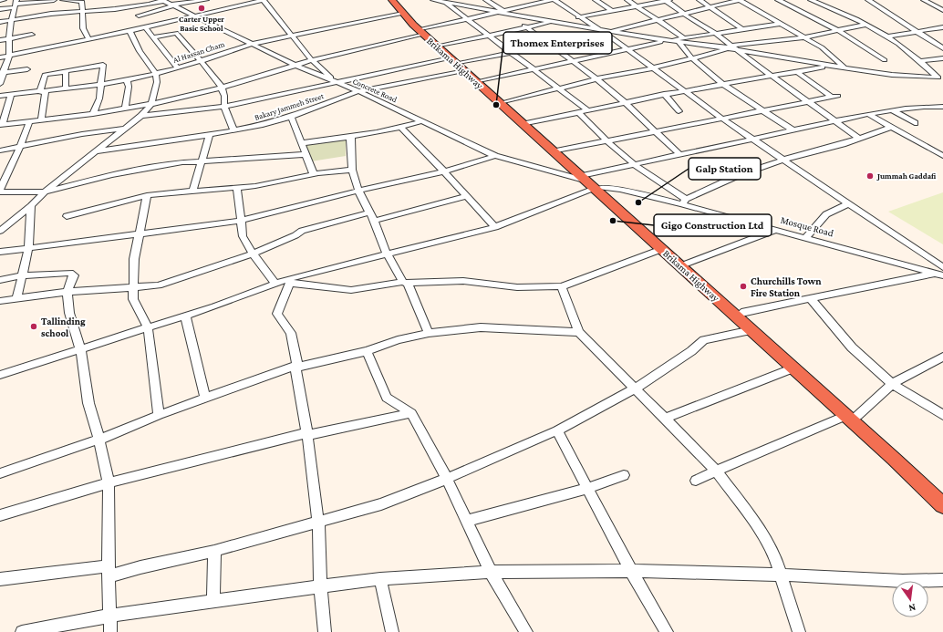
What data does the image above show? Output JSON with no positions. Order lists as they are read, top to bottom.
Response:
{
  "streets": {
    "highway": ["Brikama Highway"],
    "street": [
      "Al Hassan Cham",
      "Concrete Road",
      "Bakary Jammeh Street",
      "Mosque Road"
    ]
  },
  "crossings": [
    ["Al Hassan Cham", "Brikama Highway"],
    ["Al Hassan Cham", "Concrete Road"],
    ["Brikama Highway", "Concrete Road"],
    ["Brikama Highway", "Bakary Jammeh Street"],
    ["Brikama Highway", "Mosque Road"],
    ["Concrete Road", "Bakary Jammeh Street"],
    ["Concrete Road", "Mosque Road"]
  ],
  "places": [
    "Carter Upper Basic School",
    "Thomex Enterprises",
    "Jummah Gaddafi",
    "Galp Station",
    "Gigo Construction Ltd",
    "Churchills Town Fire Station",
    "Tallinding school"
  ],
  "north": "bottom"
}
